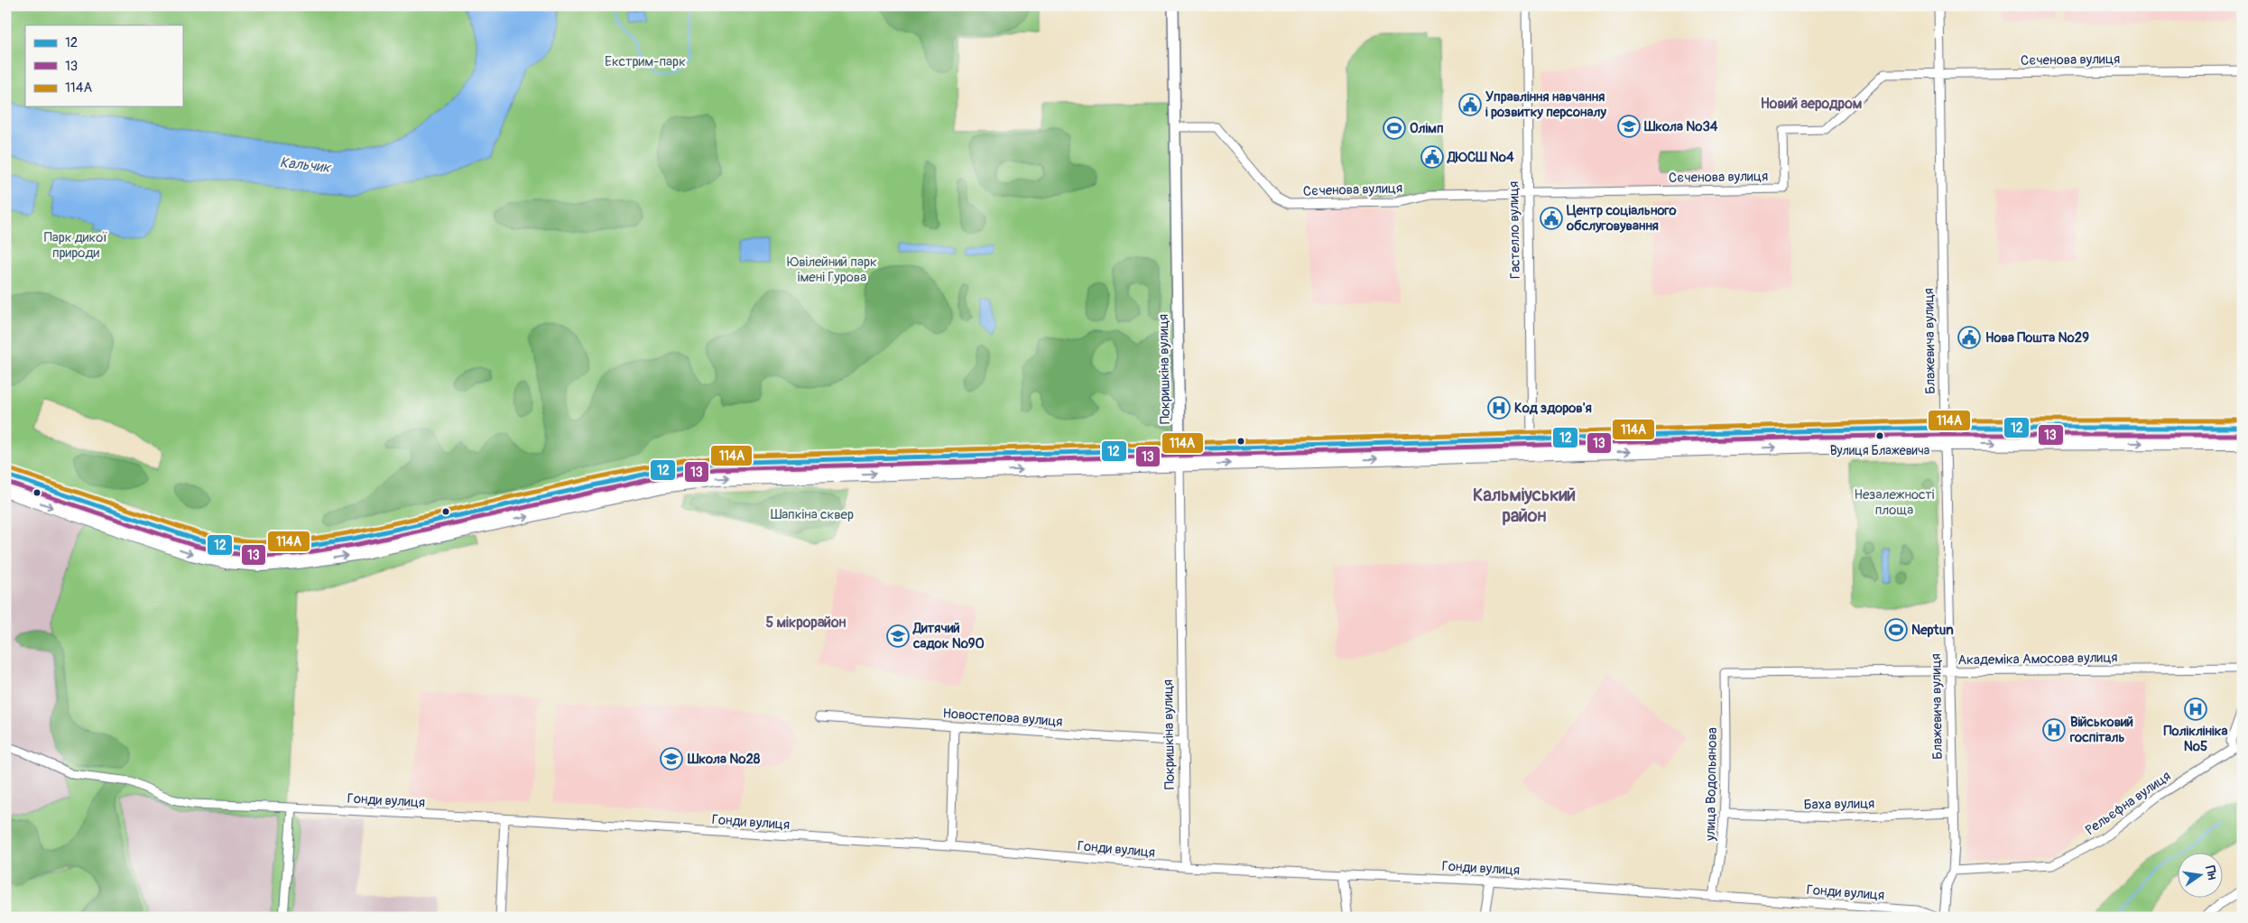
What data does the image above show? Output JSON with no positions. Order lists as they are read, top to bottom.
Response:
{
  "streets": {
    "main road": ["Гастелло вулиця", "Блажевича вулиця", "Покришкіна вулиця"],
    "street": [
      "Сєченова вулиця",
      "Академіка Амосова вулиця",
      "Новостепова вулиця",
      "улица Водопьянова",
      "Гонди вулиця",
      "Рельєфна вулиця",
      "Баха вулиця"
    ]
  },
  "crossings": [
    ["Сєченова вулиця", "Гастелло вулиця"],
    ["Сєченова вулиця", "Блажевича вулиця"],
    ["Сєченова вулиця", "Покришкіна вулиця"],
    ["Блажевича вулиця", "Академіка Амосова вулиця"],
    ["Блажевича вулиця", "Рельєфна вулиця"],
    ["Блажевича вулиця", "Баха вулиця"],
    ["Покришкіна вулиця", "Новостепова вулиця"],
    ["Покришкіна вулиця", "Гонди вулиця"],
    ["Академіка Амосова вулиця", "улица Водопьянова"],
    ["улица Водопьянова", "Гонди вулиця"],
    ["улица Водопьянова", "Баха вулиця"]
  ],
  "districts": ["Новий аеродром", "Кальміуський район", "5 мікрорайон"],
  "water": ["Кальчик"],
  "parks": [
    "Екстрим-парк",
    "Парк дикої природи",
    "Ювілейний парк імені Гурова",
    "Незалежності площа",
    "Шапкіна сквер"
  ],
  "places": {
    "public building": [
      "Управління навчання і розвитку персоналу",
      "ДЮСШ №4",
      "Центр соціального обслуговування",
      "Нова Пошта №29"
    ],
    "school or university": ["Школа №34", "Дитячий садок №90", "Школа №28"],
    "sports": ["Олімп", "Neptun"],
    "hospital": ["Код здоров'я", "Поліклініка №5", "Військовий госпіталь"],
    "other": ["Вулиця Блажевича"]
  },
  "lines": ["transit line 114А", "transit line 12", "transit line 13"],
  "legend": ["12", "13", "114А"],
  "north": "right"
}
